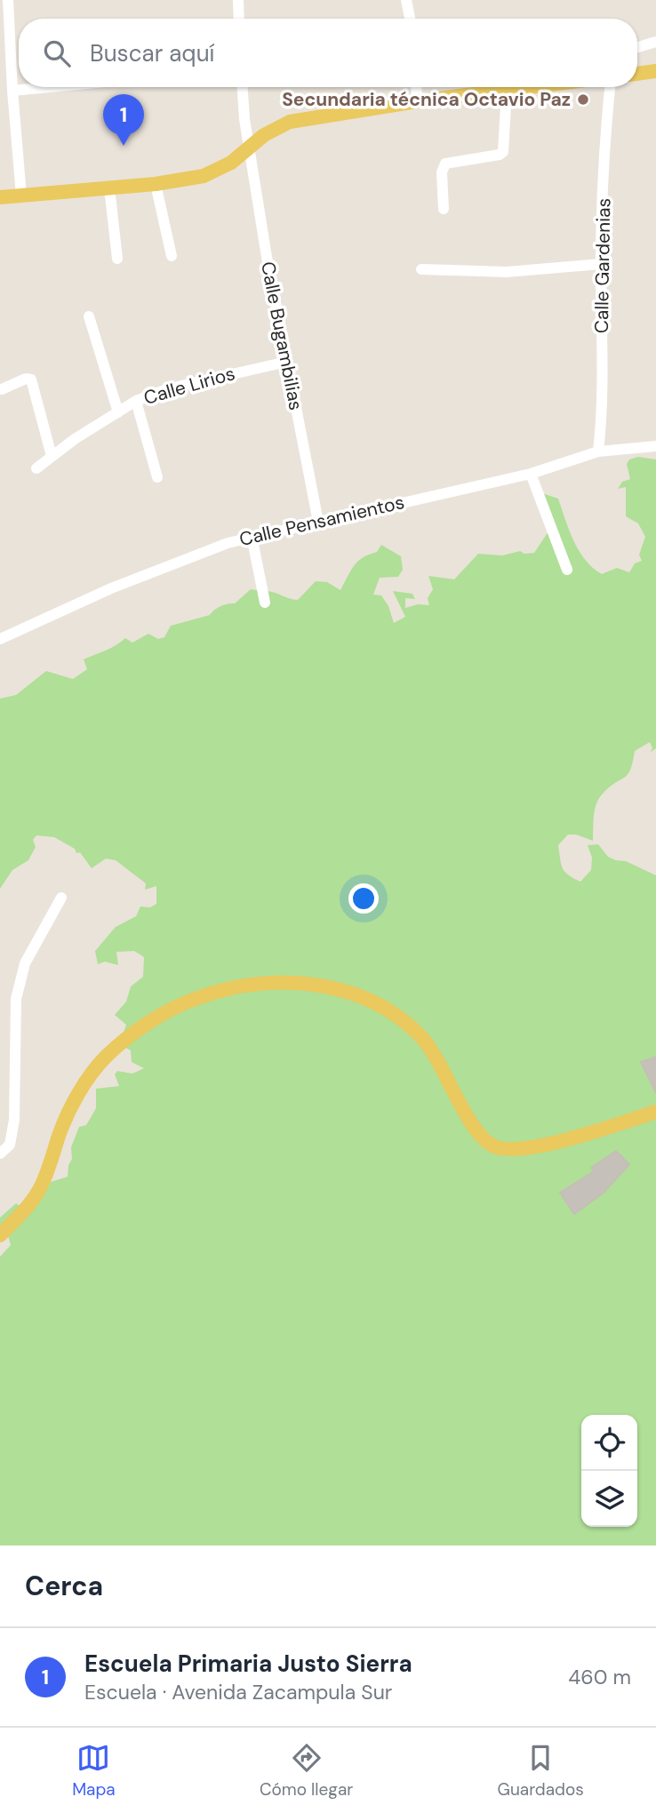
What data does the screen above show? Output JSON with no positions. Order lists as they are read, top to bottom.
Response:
{
  "streets": {
    "street": [
      "Calle Gardenias",
      "Calle Bugambilias",
      "Calle Lirios",
      "Calle Pensamientos"
    ]
  },
  "crossings": [
    ["Calle Gardenias", "Calle Pensamientos"],
    ["Calle Bugambilias", "Calle Lirios"],
    ["Calle Bugambilias", "Calle Pensamientos"]
  ],
  "places": ["Secundaria técnica Octavio Paz"],
  "page": {
    "search": "Buscar aquí",
    "pins": "1",
    "heading": "Cerca",
    "list": [
      {
        "mark": "1",
        "name": "Escuela Primaria Justo Sierra",
        "note": "Escuela · Avenida Zacampula Sur",
        "value": "460 m"
      }
    ],
    "nav": ["Mapa", "Cómo llegar", "Guardados"]
  }
}
